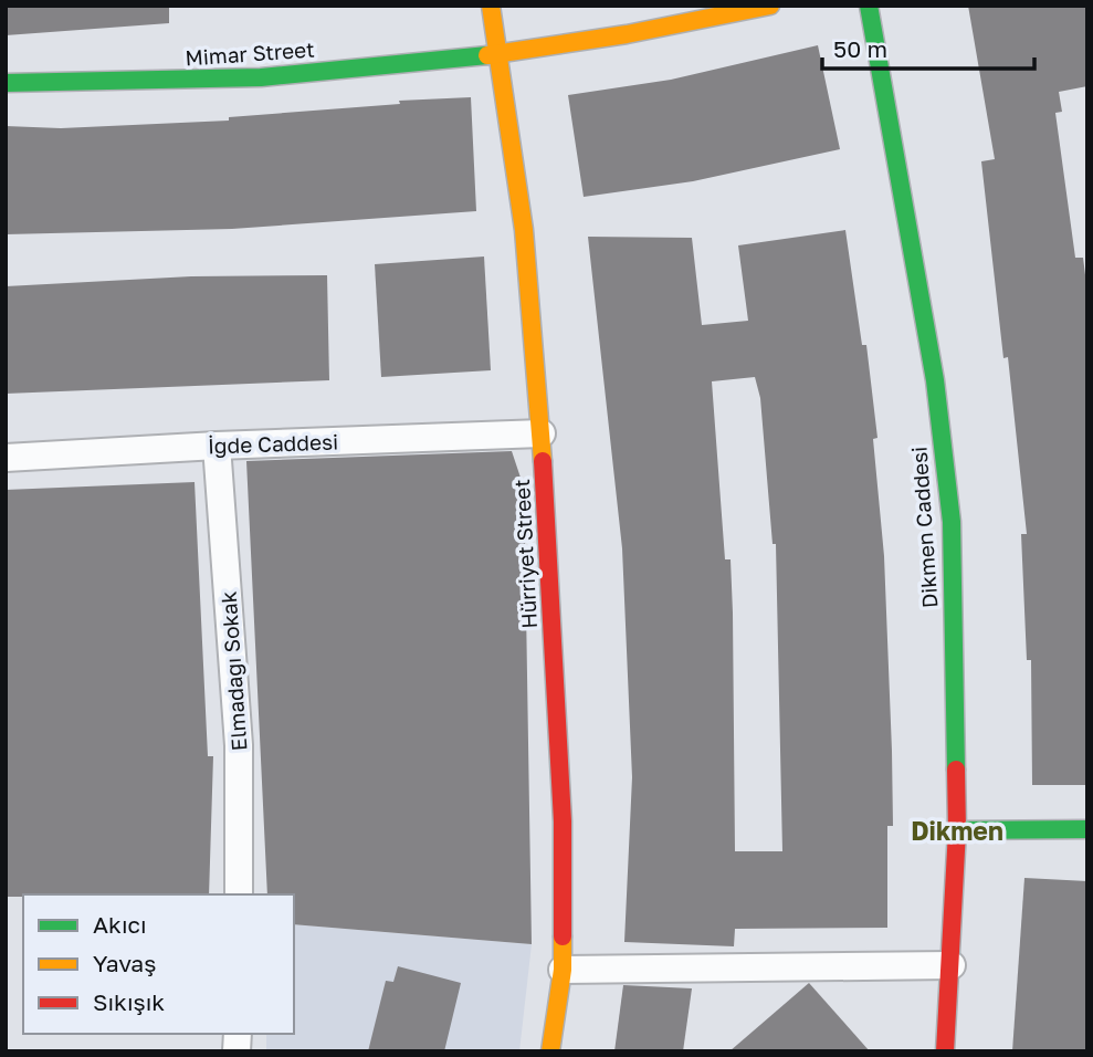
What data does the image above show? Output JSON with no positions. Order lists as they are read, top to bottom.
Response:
{
  "streets": {
    "main road": ["Mimar Street", "Dikmen Caddesi", "Hürriyet Street"],
    "street": ["İğde Caddesi", "Elmadağı Sokak"]
  },
  "crossings": [
    ["Mimar Street", "Hürriyet Street"],
    ["İğde Caddesi", "Hürriyet Street"],
    ["İğde Caddesi", "Elmadağı Sokak"]
  ],
  "districts": ["Dikmen"],
  "legend": ["Akıcı", "Yavaş", "Sıkışık"],
  "scale_bar": "50 m"
}
